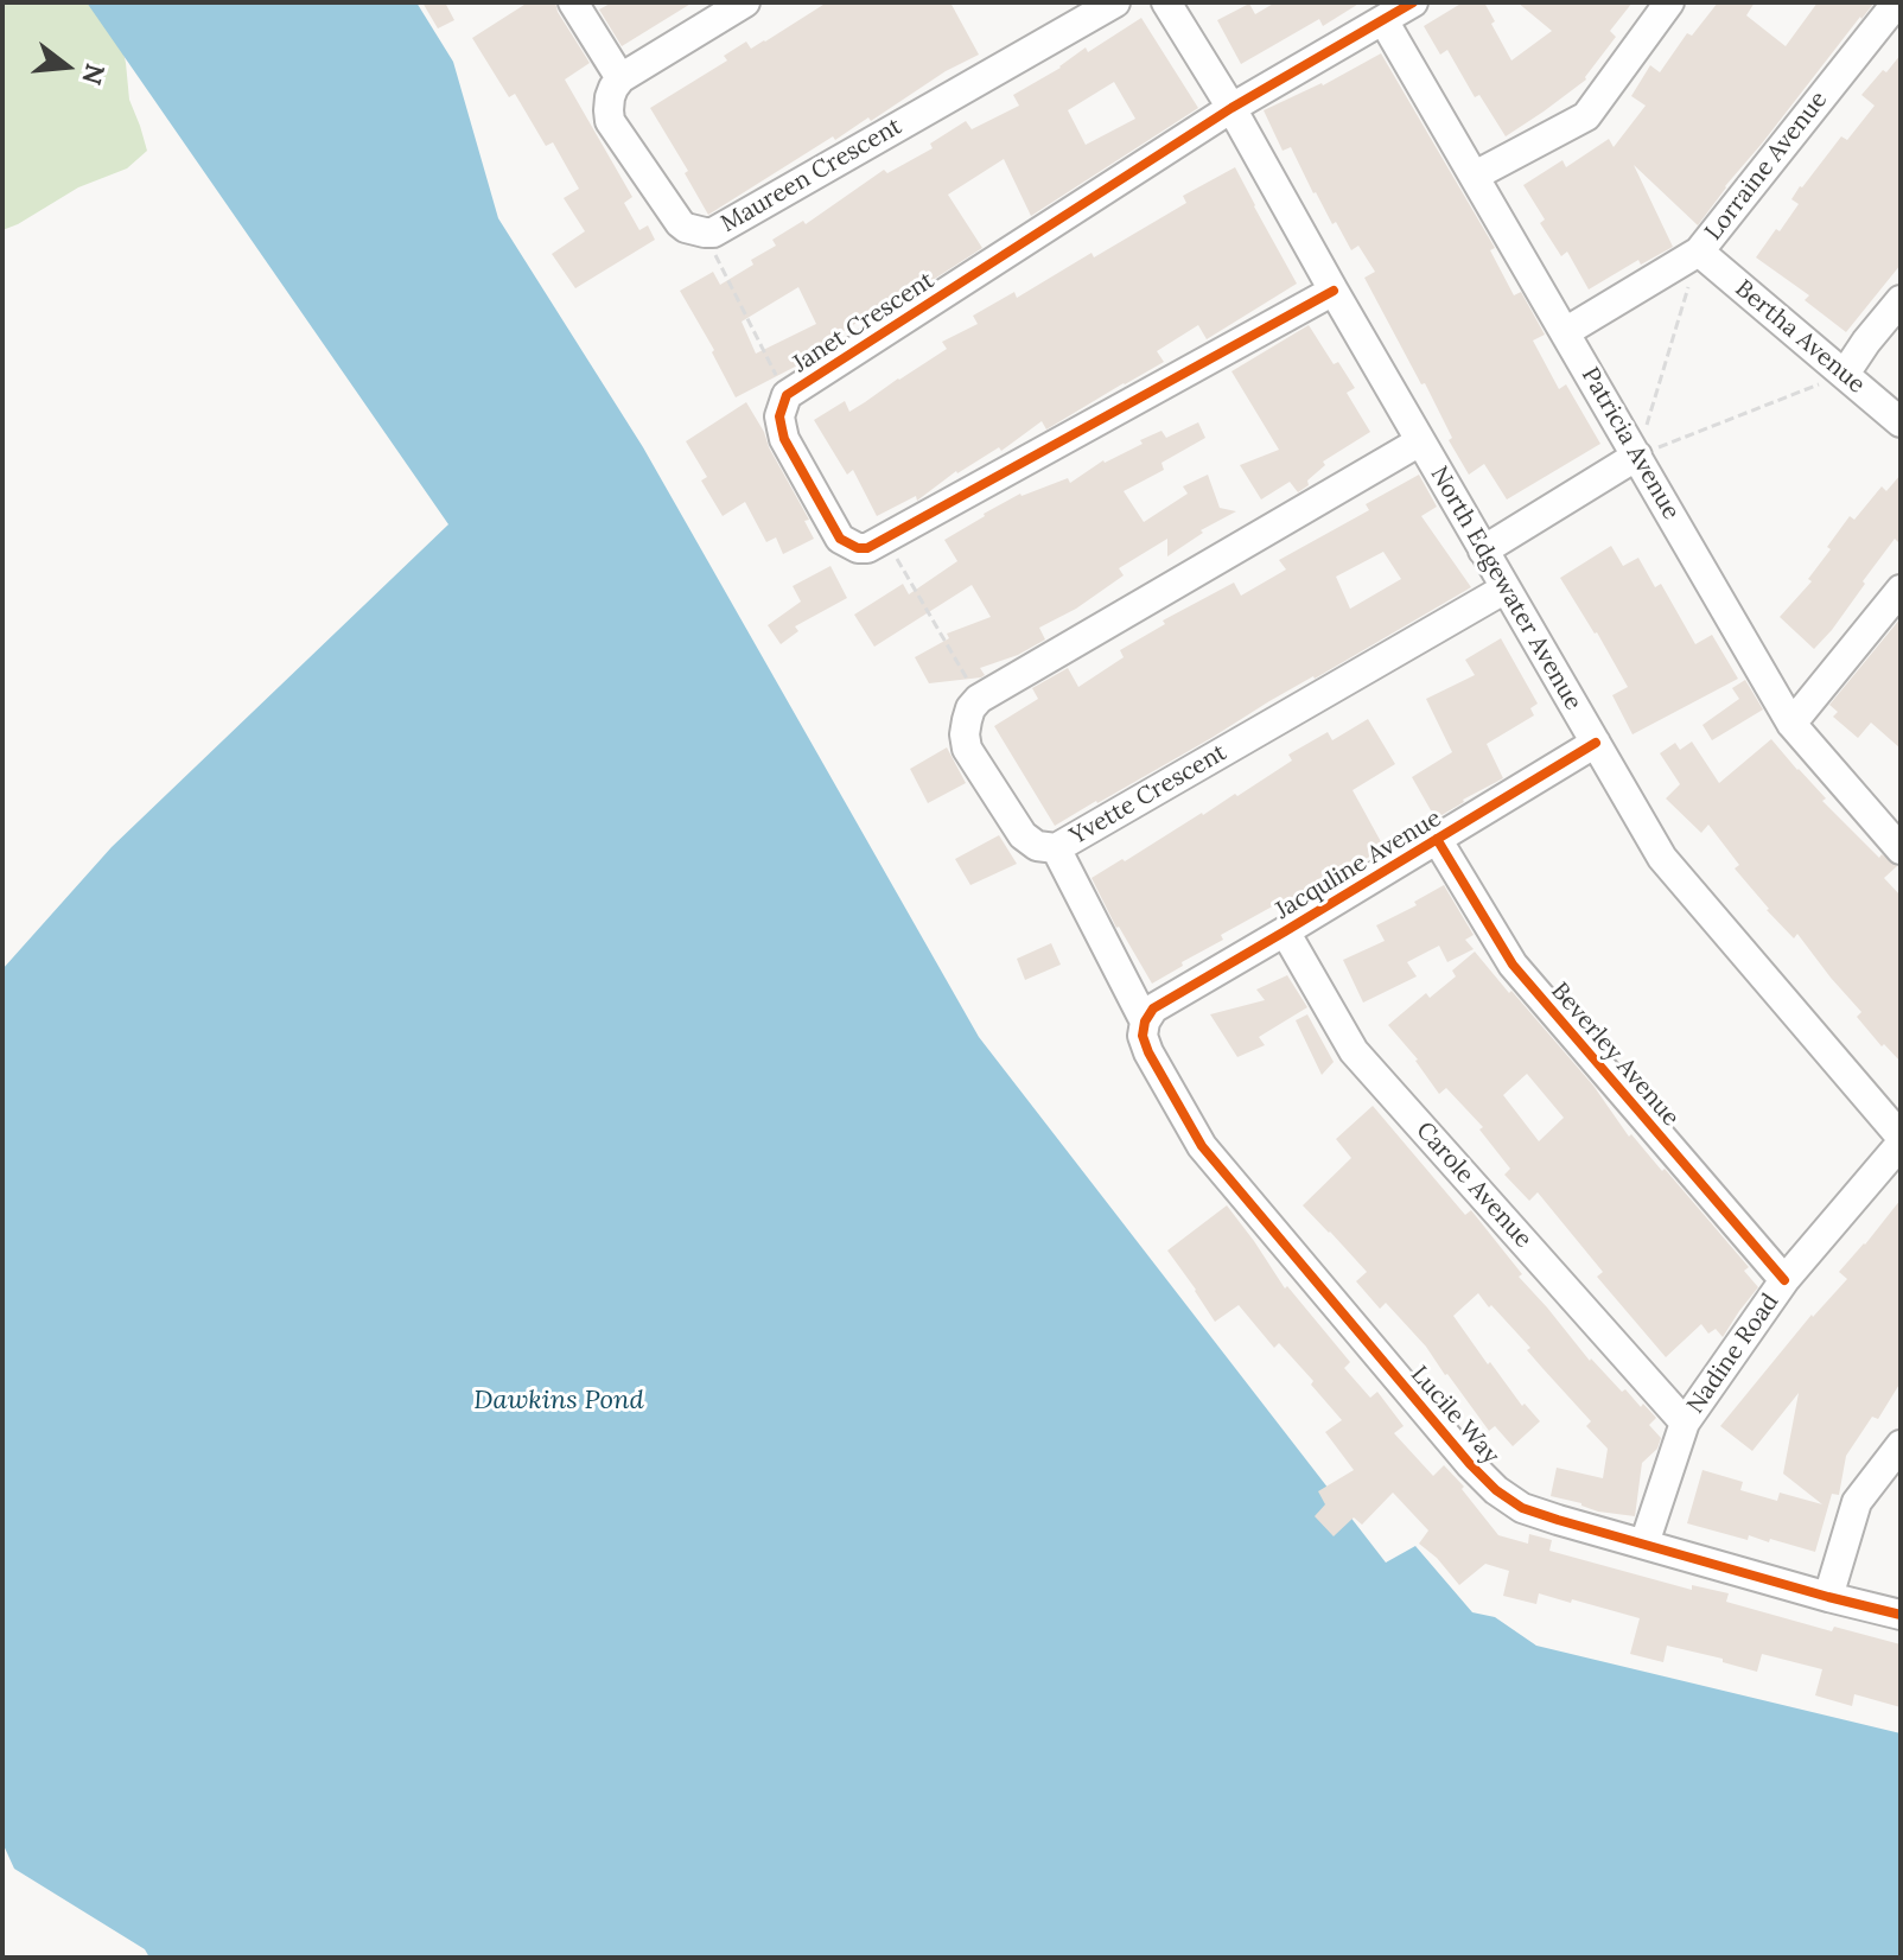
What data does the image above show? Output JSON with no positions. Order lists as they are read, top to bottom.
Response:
{
  "streets": {
    "street": [
      "Lorraine Avenue",
      "Maureen Crescent",
      "Janet Crescent",
      "Bertha Avenue",
      "Patricia Avenue",
      "North Edgewater Avenue",
      "Yvette Crescent",
      "Jacquline Avenue",
      "Beverley Avenue",
      "Carole Avenue",
      "Nadine Road",
      "Lucile Way"
    ]
  },
  "crossings": [
    ["Lorraine Avenue", "Bertha Avenue"],
    ["Lorraine Avenue", "Patricia Avenue"],
    ["Janet Crescent", "Patricia Avenue"],
    ["Janet Crescent", "North Edgewater Avenue"],
    ["North Edgewater Avenue", "Yvette Crescent"],
    ["North Edgewater Avenue", "Jacquline Avenue"],
    ["North Edgewater Avenue", "Nadine Road"],
    ["Yvette Crescent", "Lucile Way"],
    ["Jacquline Avenue", "Beverley Avenue"],
    ["Jacquline Avenue", "Carole Avenue"],
    ["Jacquline Avenue", "Lucile Way"],
    ["Beverley Avenue", "Nadine Road"],
    ["Carole Avenue", "Nadine Road"],
    ["Nadine Road", "Lucile Way"]
  ],
  "water": ["Dawkins Pond"],
  "north": "right"
}
